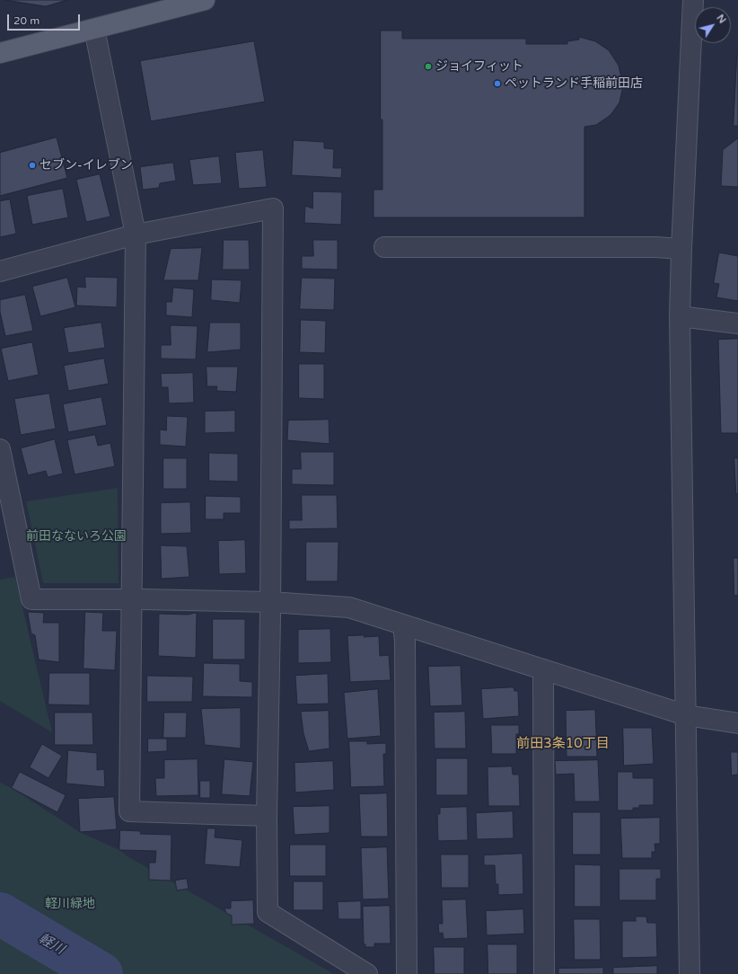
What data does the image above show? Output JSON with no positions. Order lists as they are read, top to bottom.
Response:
{
  "districts": ["前田3条10丁目"],
  "water": ["軽川"],
  "parks": ["前田なないろ公園", "軽川緑地"],
  "places": ["ジョイフィット", "ペットランド手稲前田店", "セブン-イレブン"],
  "scale_bar": "20 m",
  "north": "top right"
}
